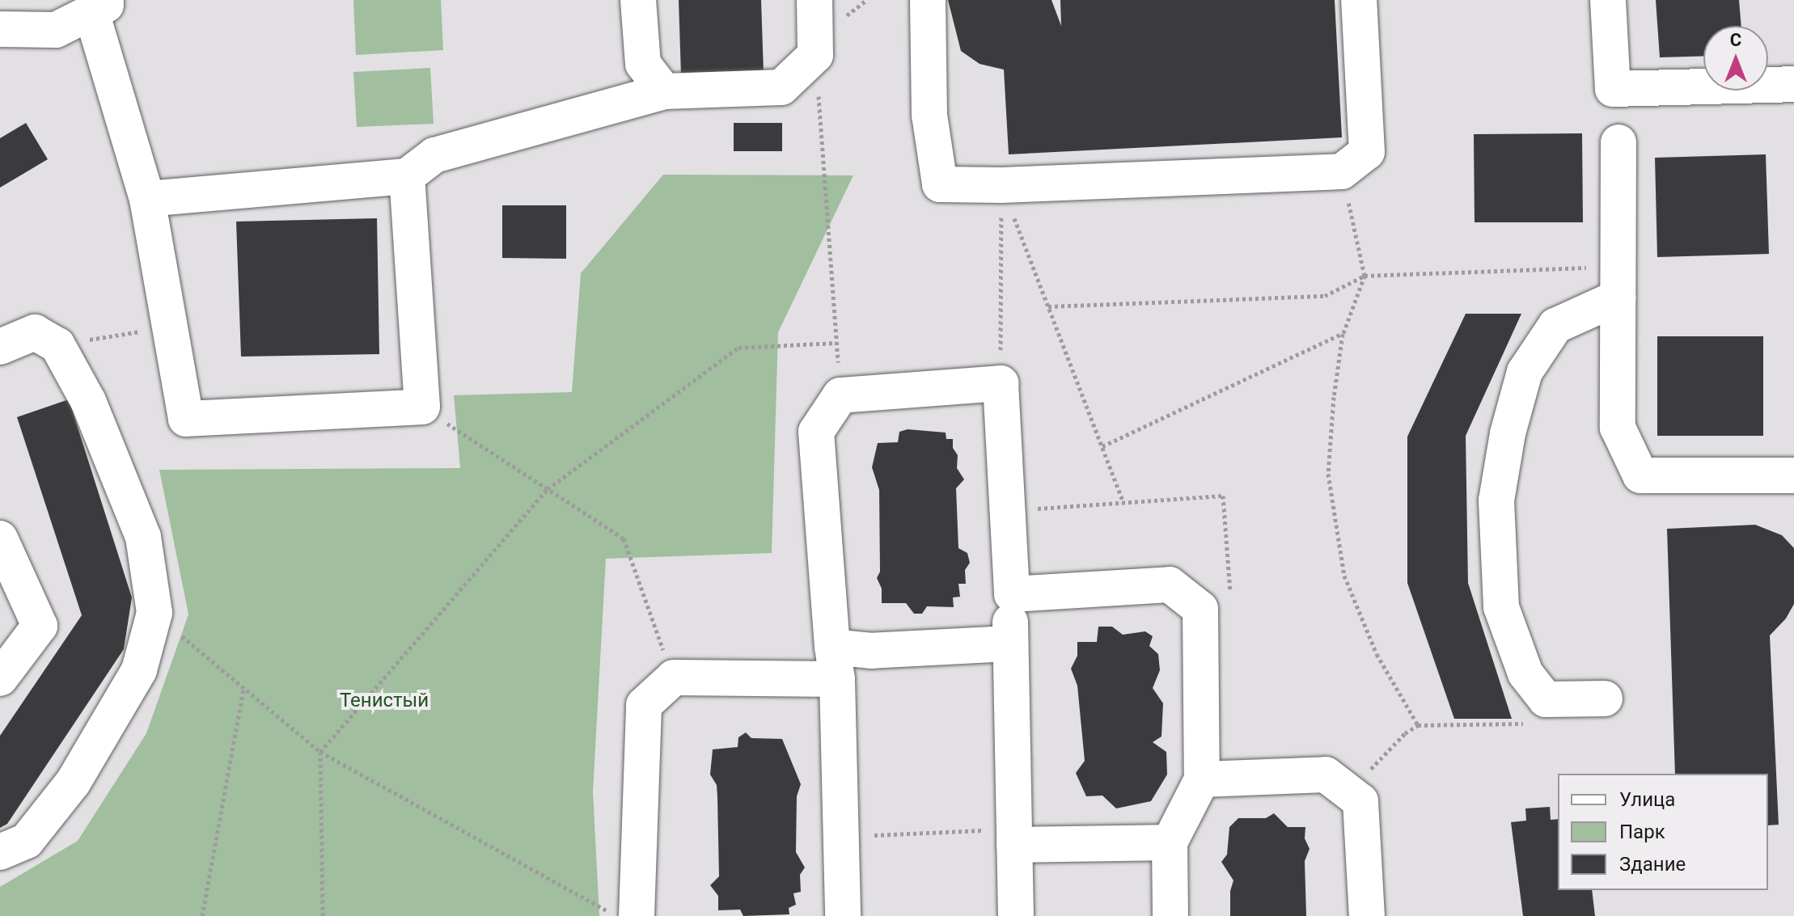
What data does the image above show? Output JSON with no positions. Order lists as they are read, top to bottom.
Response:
{
  "parks": ["Тенистый"],
  "legend": ["Улица", "Парк", "Здание"],
  "north": "top"
}
